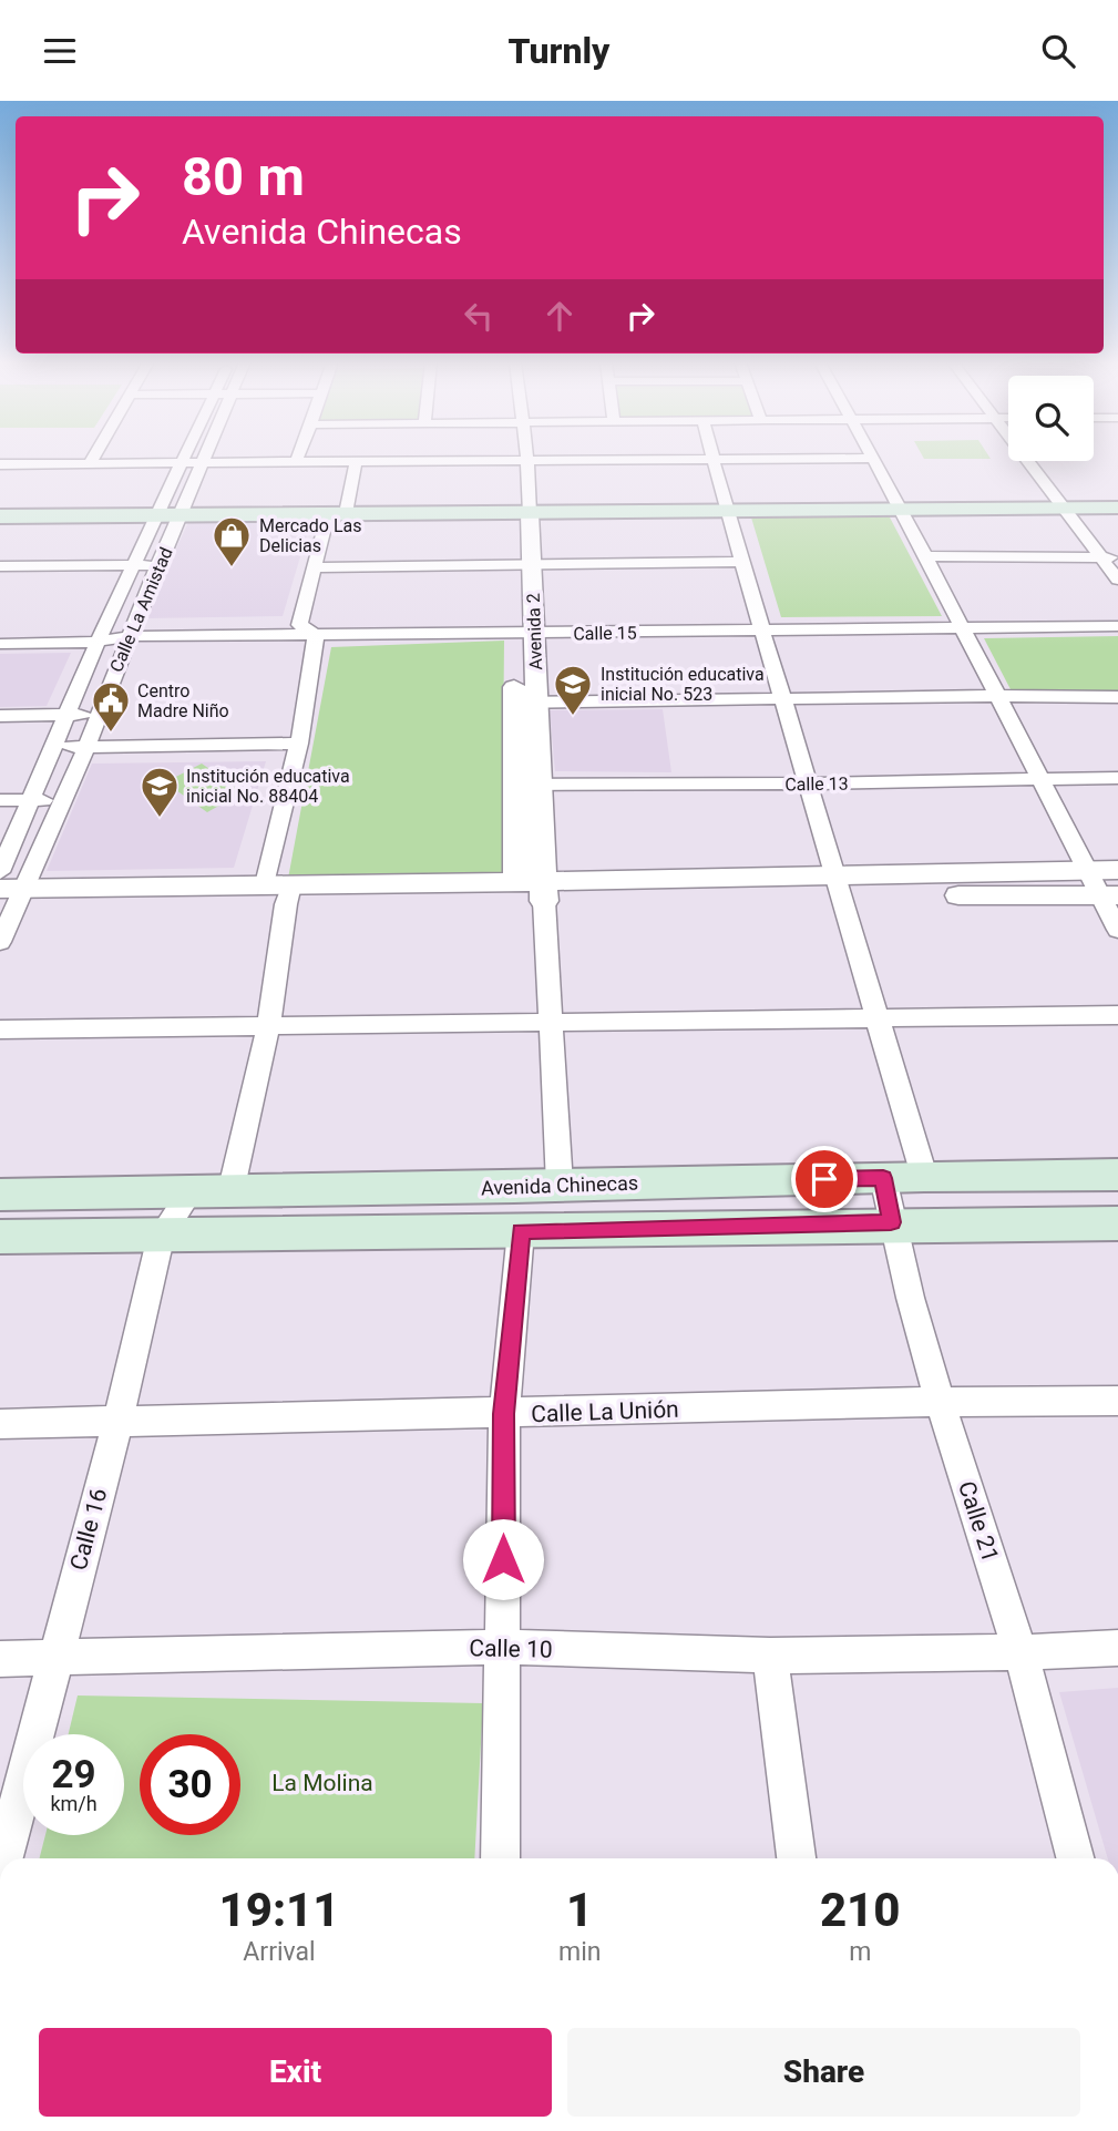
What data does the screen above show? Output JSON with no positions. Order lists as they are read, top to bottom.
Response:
{
  "streets": {
    "main road": ["Avenida Chinecas"],
    "street": [
      "Calle La Amistad",
      "Avenida 2",
      "Calle 15",
      "Calle 13",
      "Calle La Unión",
      "Calle 21",
      "Calle 16",
      "Calle 10"
    ]
  },
  "crossings": [
    ["Calle La Amistad", "Calle 15"],
    ["Avenida 2", "Calle 15"],
    ["Avenida 2", "Calle 13"],
    ["Avenida Chinecas", "Calle 21"],
    ["Avenida Chinecas", "Calle 16"],
    ["Calle La Unión", "Calle 21"],
    ["Calle La Unión", "Calle 16"],
    ["Calle 21", "Calle 10"],
    ["Calle 16", "Calle 10"]
  ],
  "parks": ["La Molina"],
  "places": {
    "shop": ["Mercado Las Delicias"],
    "school or university": ["Institución educativa inicial No. 523", "Institución educativa inicial No. 88404"],
    "public building": ["Centro Madre Niño"]
  },
  "page": {
    "header": "Turnly",
    "turn": ["80 m", "Avenida Chinecas"],
    "speed": "29 km/h",
    "limit": "30",
    "eta": [
      "19:11",
      "Arrival",
      "1",
      "min",
      "210",
      "m"
    ],
    "buttons": ["Exit", "Share"]
  }
}
